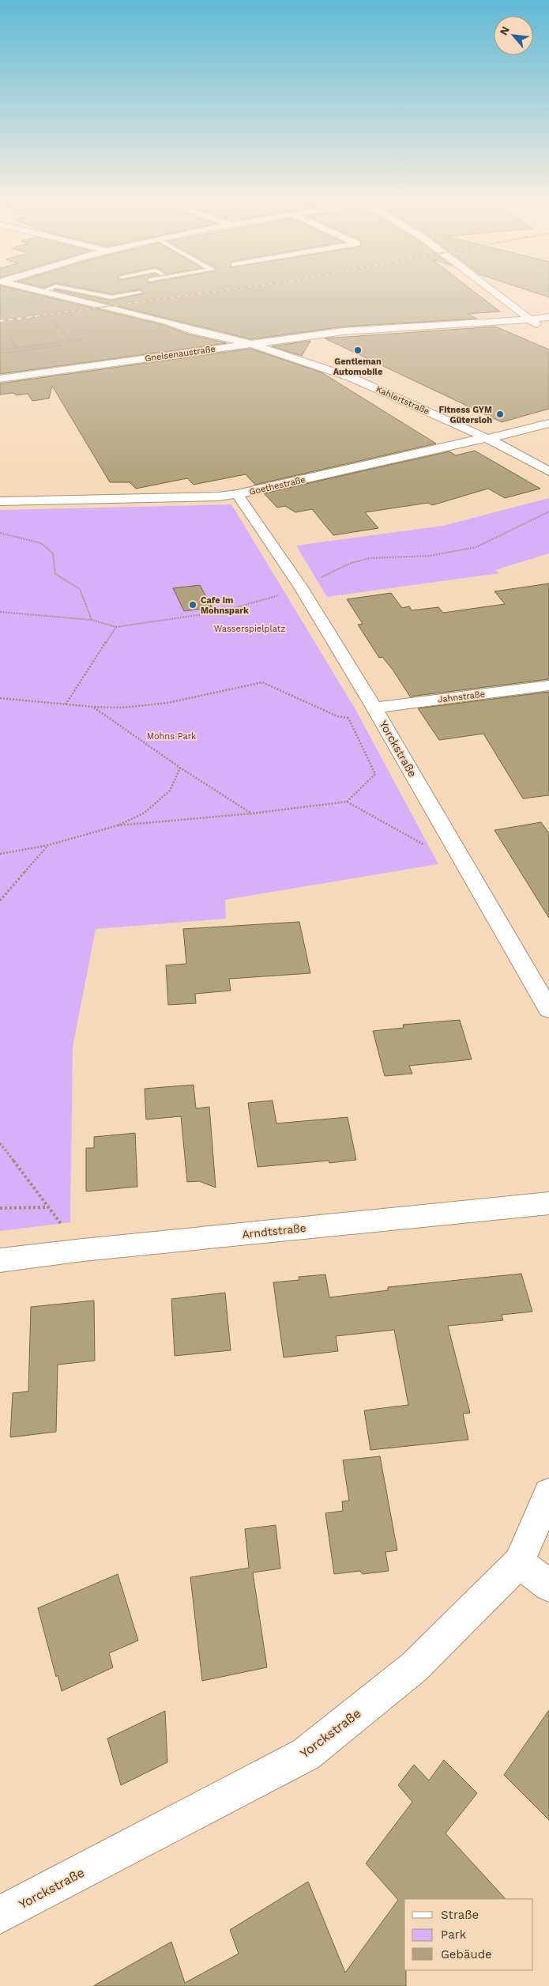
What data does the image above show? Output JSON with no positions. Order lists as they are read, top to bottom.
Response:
{
  "streets": {
    "street": [
      "Gneisenaustraße",
      "Kahlertstraße",
      "Goethestraße",
      "Jahnstraße",
      "Yorckstraße",
      "Arndtstraße"
    ]
  },
  "crossings": [
    ["Gneisenaustraße", "Kahlertstraße"],
    ["Kahlertstraße", "Goethestraße"],
    ["Goethestraße", "Yorckstraße"],
    ["Jahnstraße", "Yorckstraße"]
  ],
  "parks": ["Wasserspielplatz", "Mohns Park"],
  "places": ["Gentleman Automobile", "Fitness GYM Gütersloh", "Cafe im Mohnspark"],
  "legend": ["Straße", "Park", "Gebäude"],
  "north": "top left"
}
